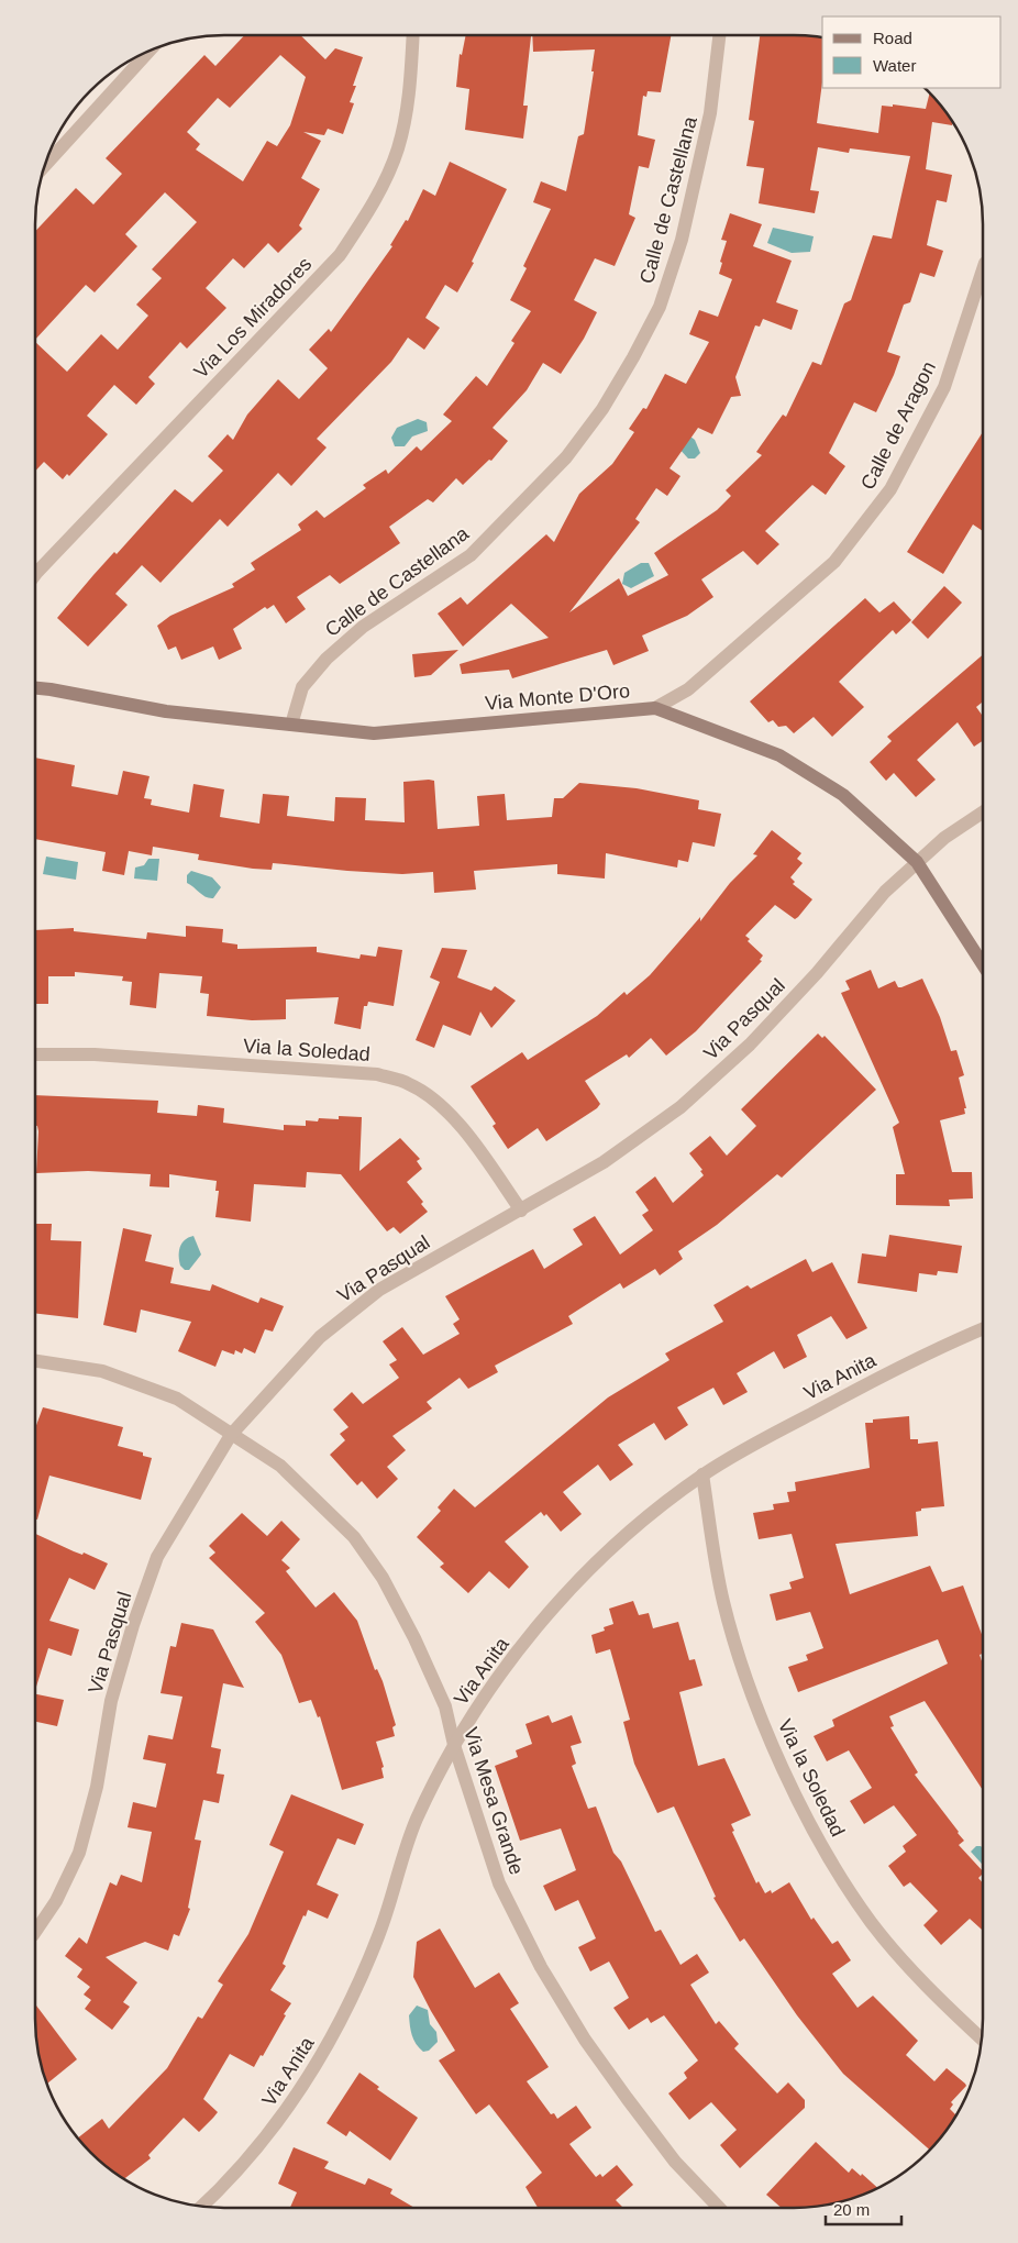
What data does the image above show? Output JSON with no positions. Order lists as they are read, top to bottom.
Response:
{
  "streets": {
    "street": [
      "Calle de Castellana",
      "Via Los Miradores",
      "Calle de Aragon",
      "Via Monte D'Oro",
      "Via Pasqual",
      "Via la Soledad",
      "Via Anita",
      "Via Mesa Grande"
    ]
  },
  "crossings": [
    ["Calle de Castellana", "Via Monte D'Oro"],
    ["Calle de Aragon", "Via Monte D'Oro"],
    ["Via Monte D'Oro", "Via Pasqual"],
    ["Via Pasqual", "Via la Soledad"],
    ["Via Pasqual", "Via Mesa Grande"],
    ["Via la Soledad", "Via Anita"],
    ["Via Anita", "Via Mesa Grande"]
  ],
  "legend": ["Road", "Water"],
  "scale_bar": "20 m"
}
